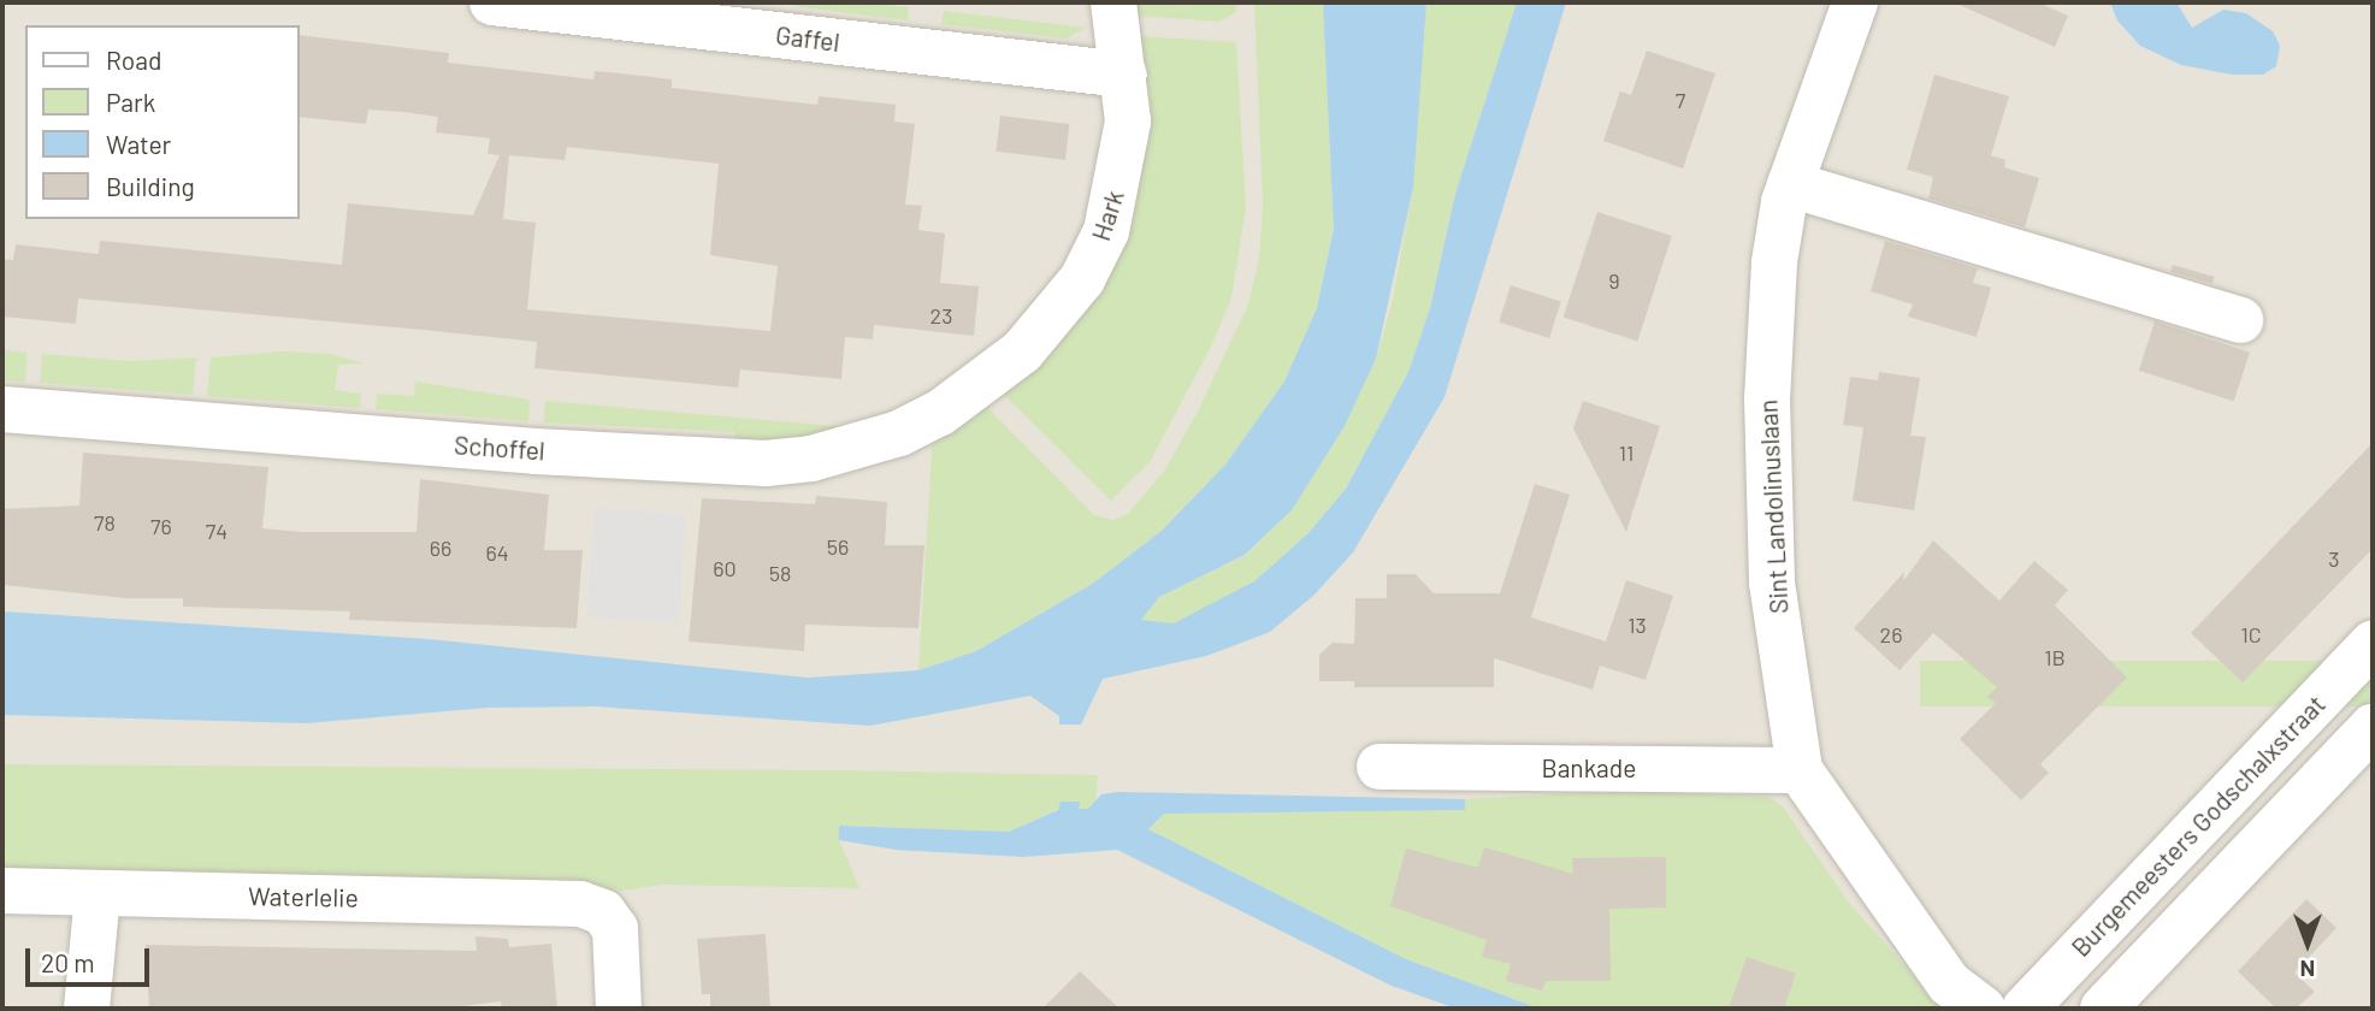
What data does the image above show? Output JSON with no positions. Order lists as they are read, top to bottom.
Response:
{
  "streets": {
    "street": [
      "Gaffel",
      "Hark",
      "Schoffel",
      "Sint Landolinuslaan",
      "Bankade",
      "Burgemeesters Godschalxstraat",
      "Waterlelie"
    ]
  },
  "crossings": [
    ["Gaffel", "Hark"],
    ["Hark", "Schoffel"],
    ["Sint Landolinuslaan", "Bankade"]
  ],
  "house_numbers": [
    "7",
    "9",
    "23",
    "11",
    "78",
    "76",
    "74",
    "56",
    "66",
    "64",
    "3",
    "60",
    "58",
    "13",
    "26",
    "1C",
    "1B"
  ],
  "legend": [
    "Road",
    "Park",
    "Water",
    "Building"
  ],
  "scale_bar": "20 m",
  "north": "bottom"
}
